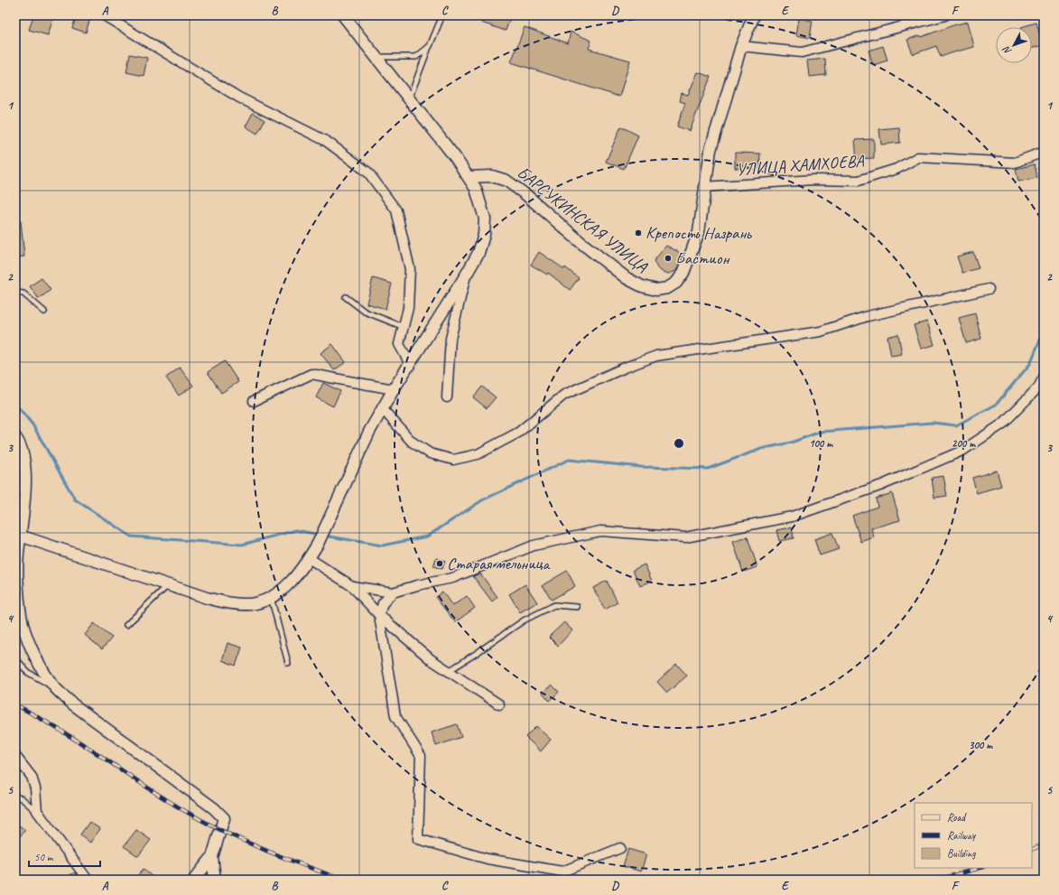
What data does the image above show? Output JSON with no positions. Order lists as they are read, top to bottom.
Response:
{
  "streets": {
    "street": ["УЛИЦА ХАМХОЕВА", "БАРСУКИНСКАЯ УЛИЦА"]
  },
  "crossings": [
    ["УЛИЦА ХАМХОЕВА", "БАРСУКИНСКАЯ УЛИЦА"]
  ],
  "places": ["Крепость Назрань", "Бастион", "Старая мельница"],
  "legend": ["Road", "Railway", "Building"],
  "scale_bar": "50 m",
  "north": "bottom left",
  "grid": {
    "columns": [
      "A",
      "B",
      "C",
      "D",
      "E",
      "F"
    ],
    "rows": [
      "1",
      "2",
      "3",
      "4",
      "5"
    ]
  },
  "rings": ["100 m", "200 m", "300 m"]
}
